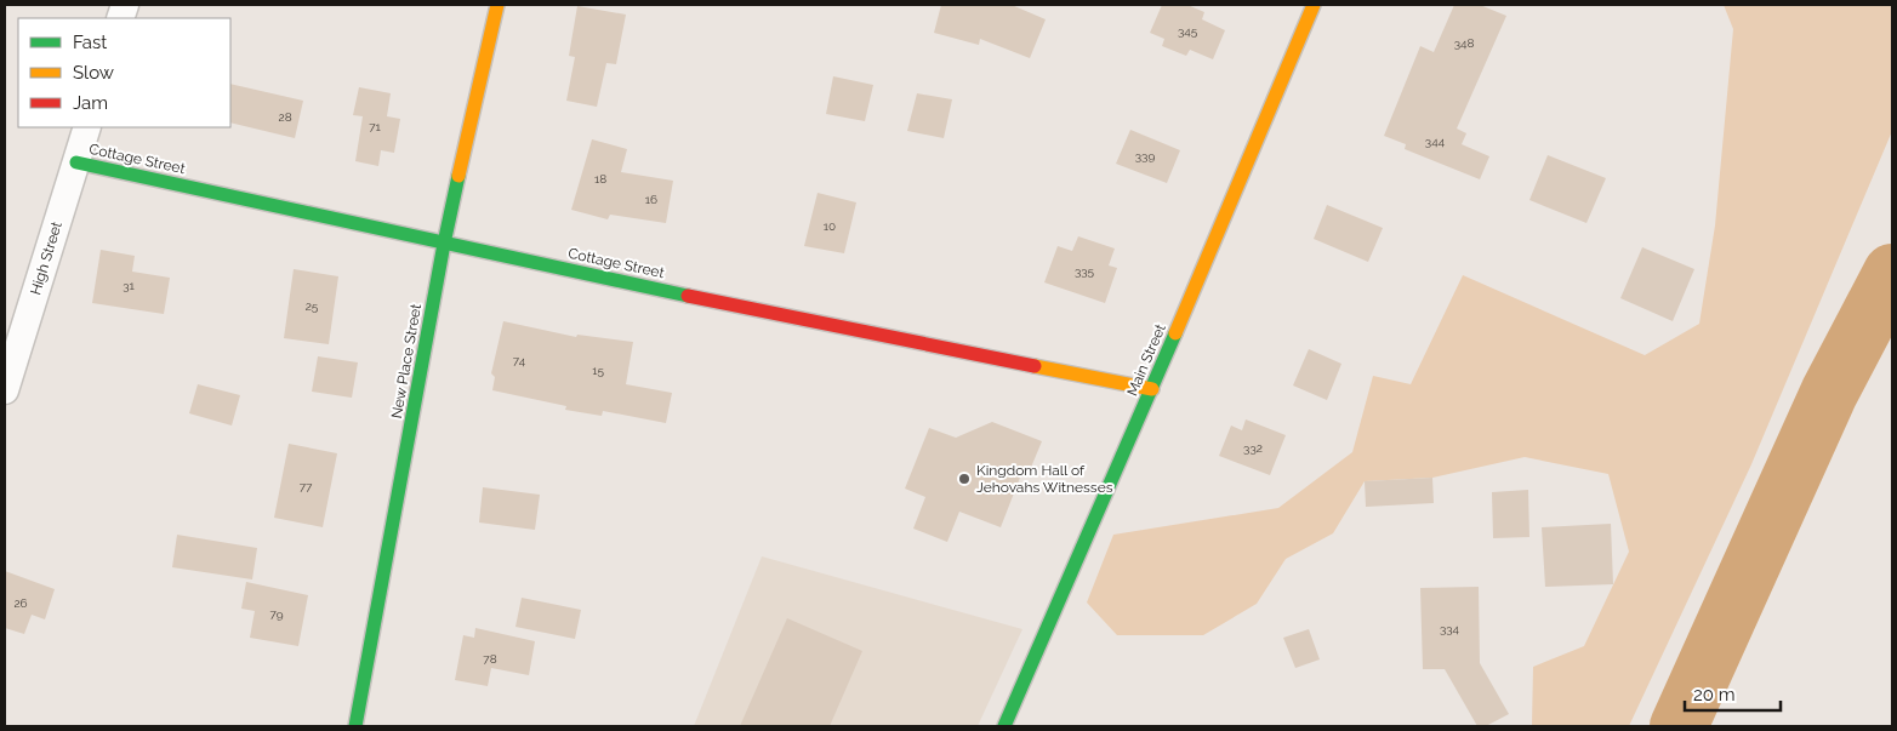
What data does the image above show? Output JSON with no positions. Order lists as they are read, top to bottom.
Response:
{
  "streets": {
    "street": [
      "Cottage Street",
      "High Street",
      "Main Street",
      "New Place Street"
    ]
  },
  "crossings": [
    ["Cottage Street", "High Street"],
    ["Cottage Street", "Main Street"],
    ["Cottage Street", "New Place Street"]
  ],
  "places": ["Kingdom Hall of Jehovahs Witnesses"],
  "house_numbers": [
    "345",
    "348",
    "28",
    "71",
    "344",
    "339",
    "18",
    "16",
    "10",
    "335",
    "31",
    "25",
    "74",
    "15",
    "332",
    "77",
    "26",
    "79",
    "334",
    "78"
  ],
  "legend": ["Fast", "Slow", "Jam"],
  "scale_bar": "20 m"
}
